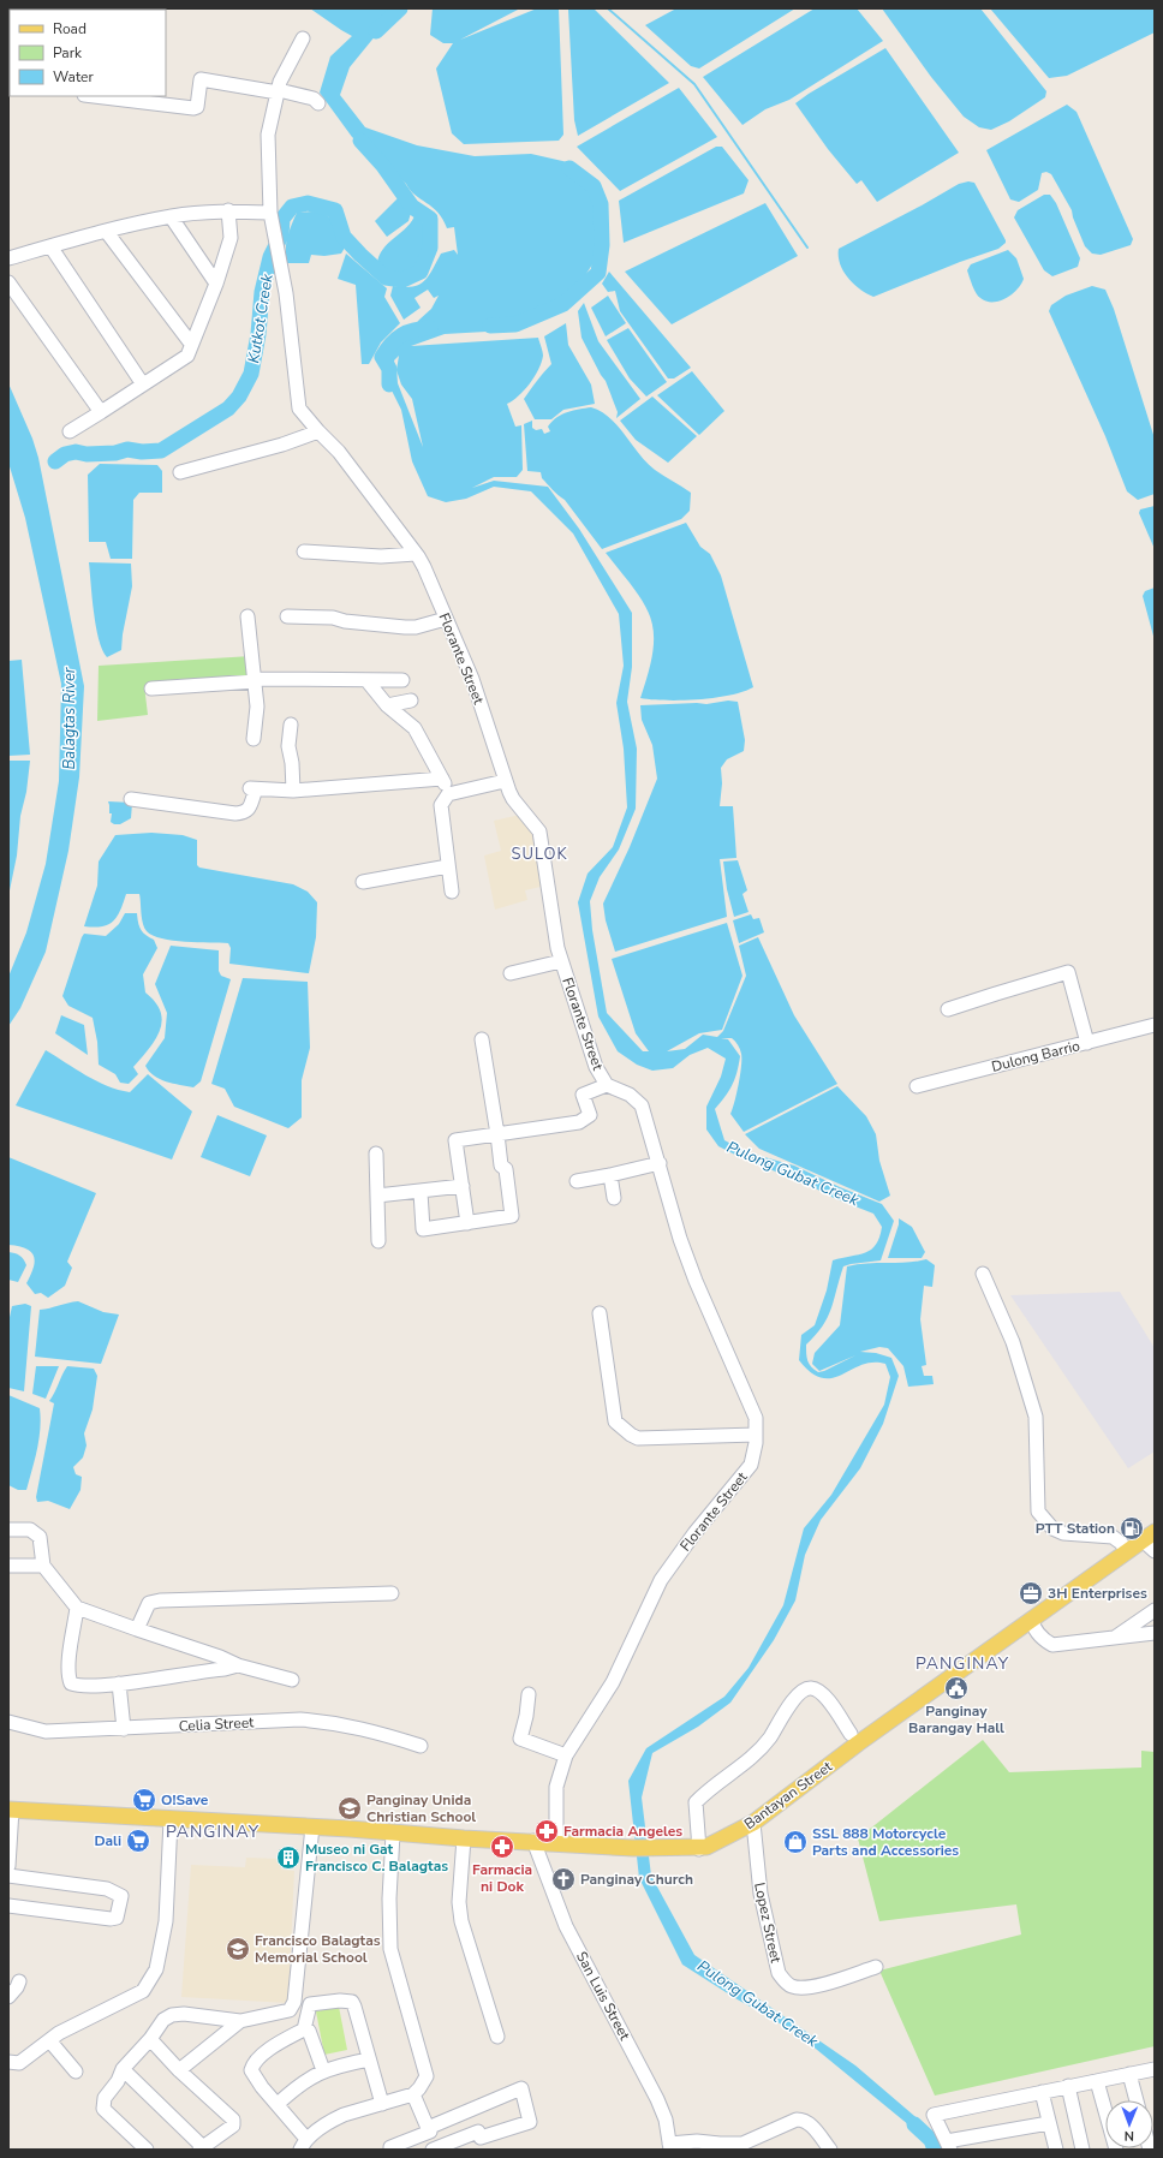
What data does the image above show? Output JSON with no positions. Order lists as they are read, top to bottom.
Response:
{
  "streets": {
    "main road": ["Bantayan Street"],
    "street": [
      "Florante Street",
      "Dulong Barrio",
      "Celia Street",
      "Lopez Street",
      "San Luis Street"
    ]
  },
  "crossings": [
    ["Florante Street", "Bantayan Street"],
    ["Bantayan Street", "Lopez Street"],
    ["Bantayan Street", "San Luis Street"]
  ],
  "districts": ["SULOK", "PANGINAY", "PANGINAY"],
  "water": ["Kutkot Creek", "Balagtas River", "Pulong Gubat Creek"],
  "places": {
    "fuel station": ["PTT Station"],
    "office": ["3H Enterprises"],
    "public building": ["Panginay Barangay Hall"],
    "supermarket": ["O!Save", "Dali"],
    "school or university": ["Panginay Unida Christian School", "Francisco Balagtas Memorial School"],
    "pharmacy": ["Farmacia Angeles", "Farmacia ni Dok"],
    "shop": ["SSL 888 Motorcycle Parts and Accessories"],
    "building": ["Museo ni Gat Francisco C. Balagtas"],
    "church": ["Panginay Church"]
  },
  "legend": ["Road", "Park", "Water"],
  "north": "bottom"
}
